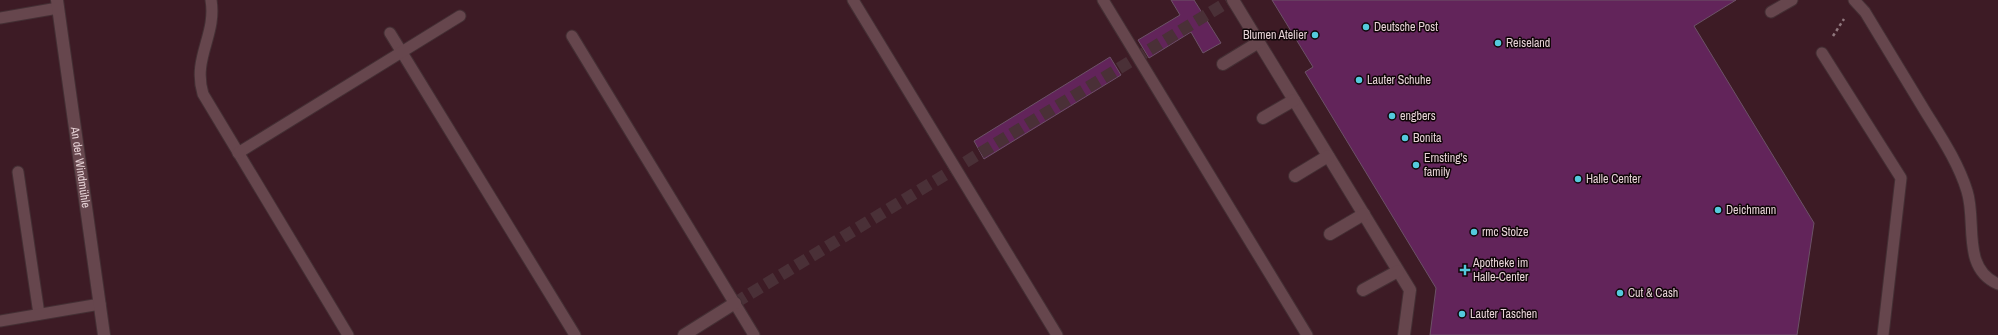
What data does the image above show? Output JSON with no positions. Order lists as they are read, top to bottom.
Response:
{
  "streets": {
    "street": ["An der Windmühle"]
  },
  "places": {
    "other": [
      "Deutsche Post",
      "Blumen Atelier",
      "Reiseland",
      "Lauter Schuhe",
      "engbers",
      "Bonita",
      "Ernsting's family",
      "Halle Center",
      "Deichmann",
      "rmc Stolze",
      "Cut & Cash",
      "Lauter Taschen"
    ],
    "health": ["Apotheke im Halle-Center"]
  }
}
